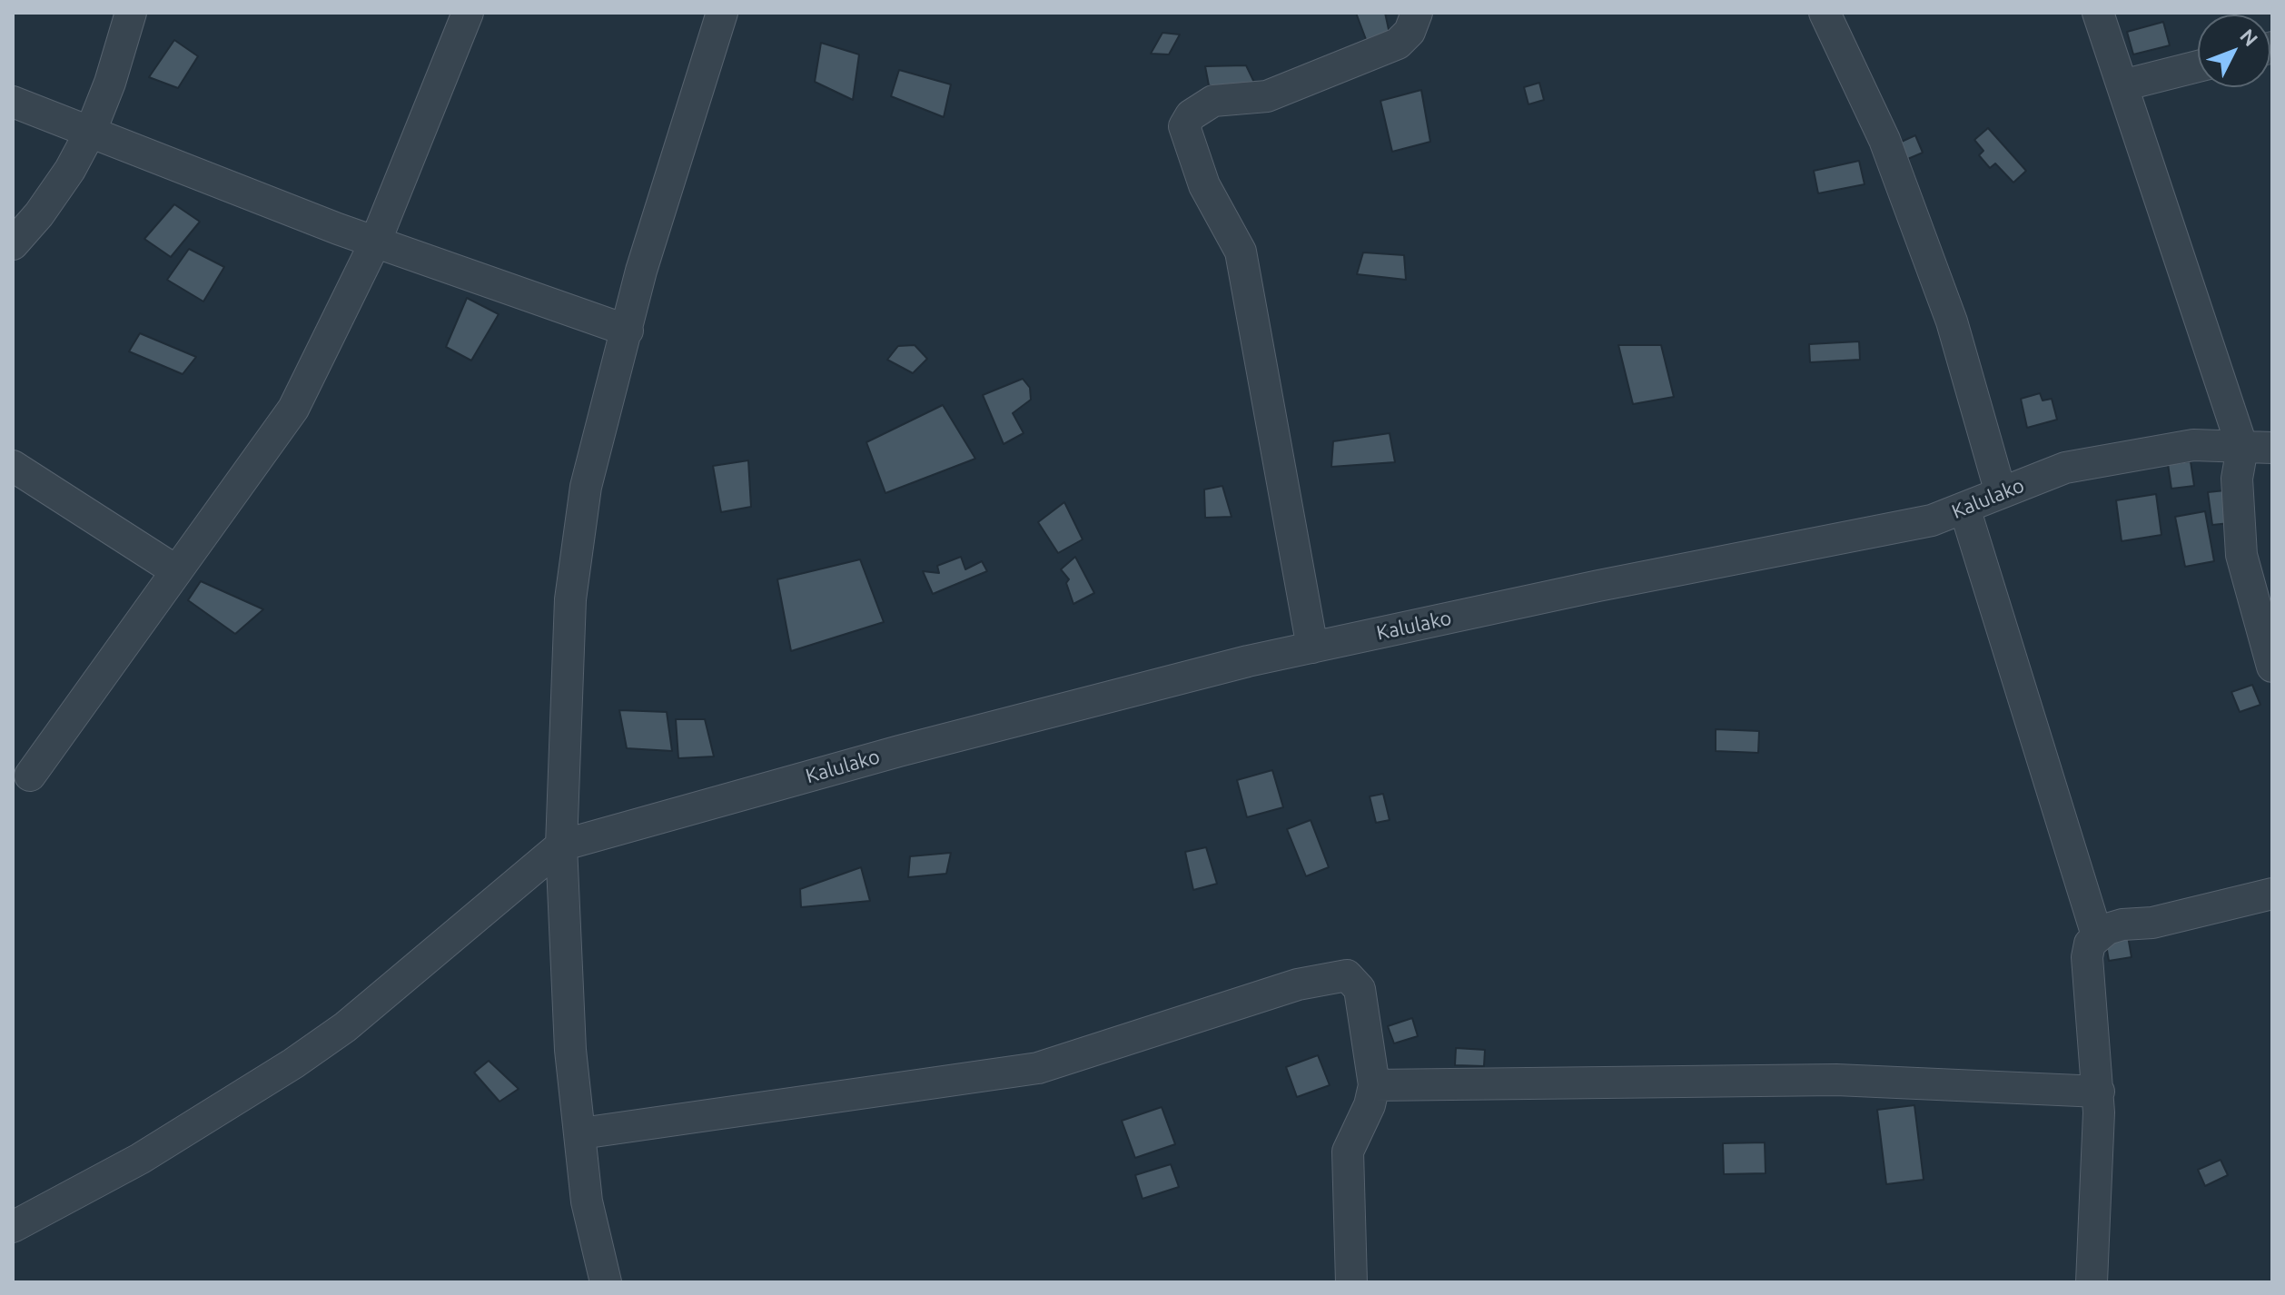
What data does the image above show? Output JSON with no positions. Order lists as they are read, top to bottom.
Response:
{
  "streets": {
    "street": ["Kalulako"]
  },
  "north": "top right"
}
